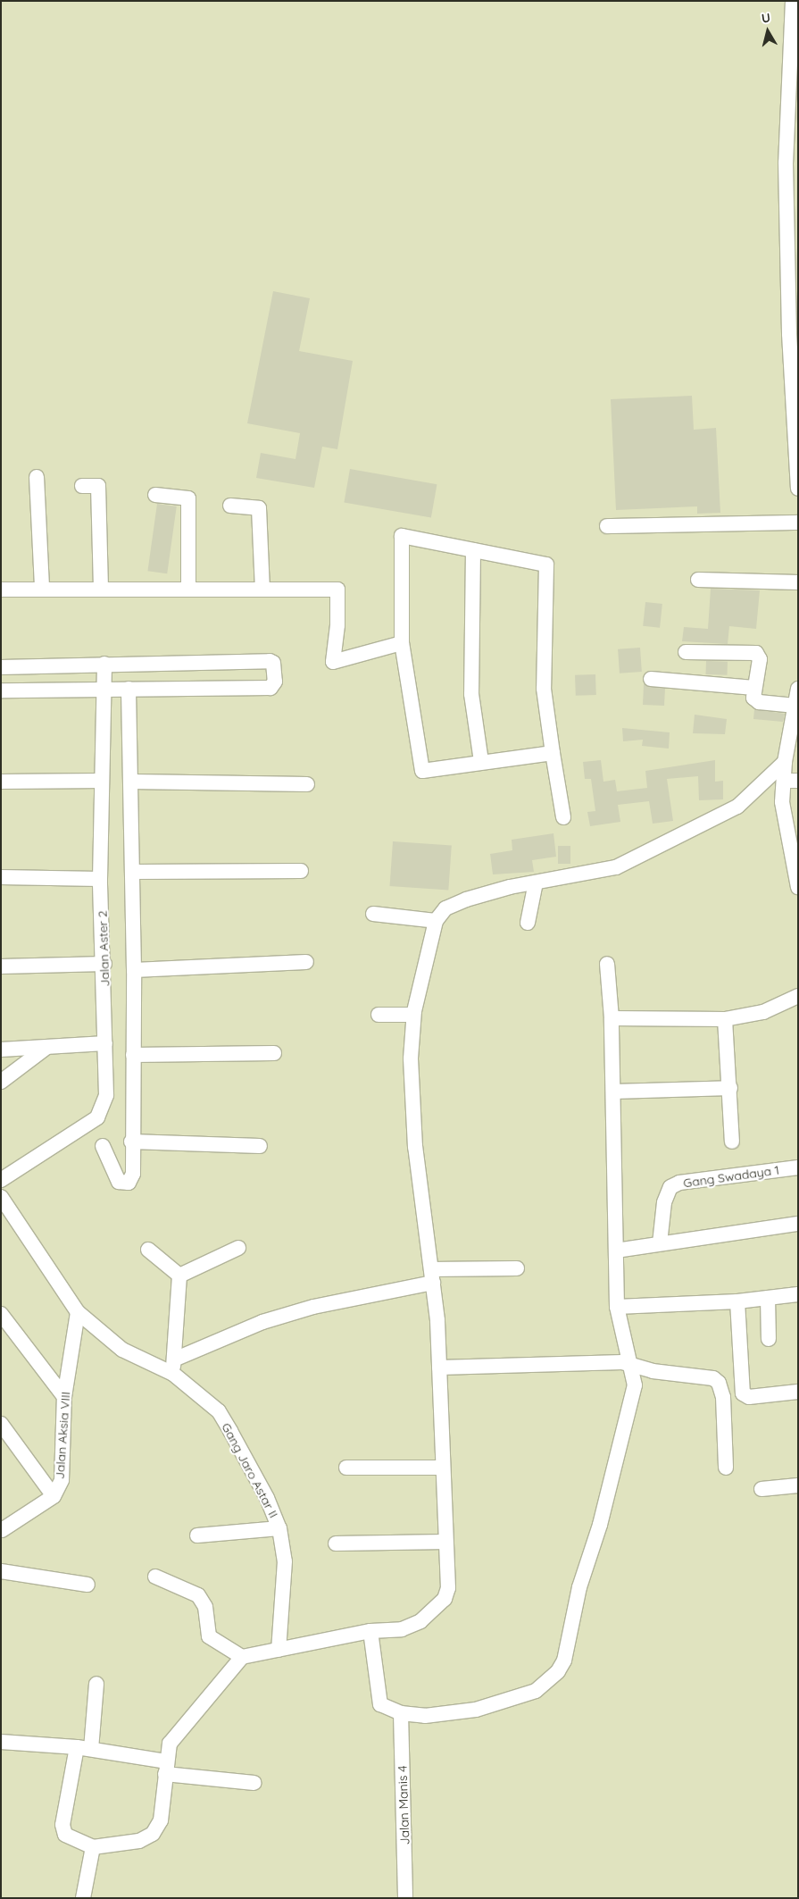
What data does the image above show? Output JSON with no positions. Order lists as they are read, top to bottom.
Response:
{
  "streets": {
    "street": [
      "Jalan Aster 2",
      "Gang Swadaya 1",
      "Jalan Aksia VIII",
      "Gang Jaro Astar II",
      "Jalan Manis 4"
    ]
  },
  "crossings": [
    ["Jalan Aksia VIII", "Gang Jaro Astar II"]
  ],
  "north": "top"
}
